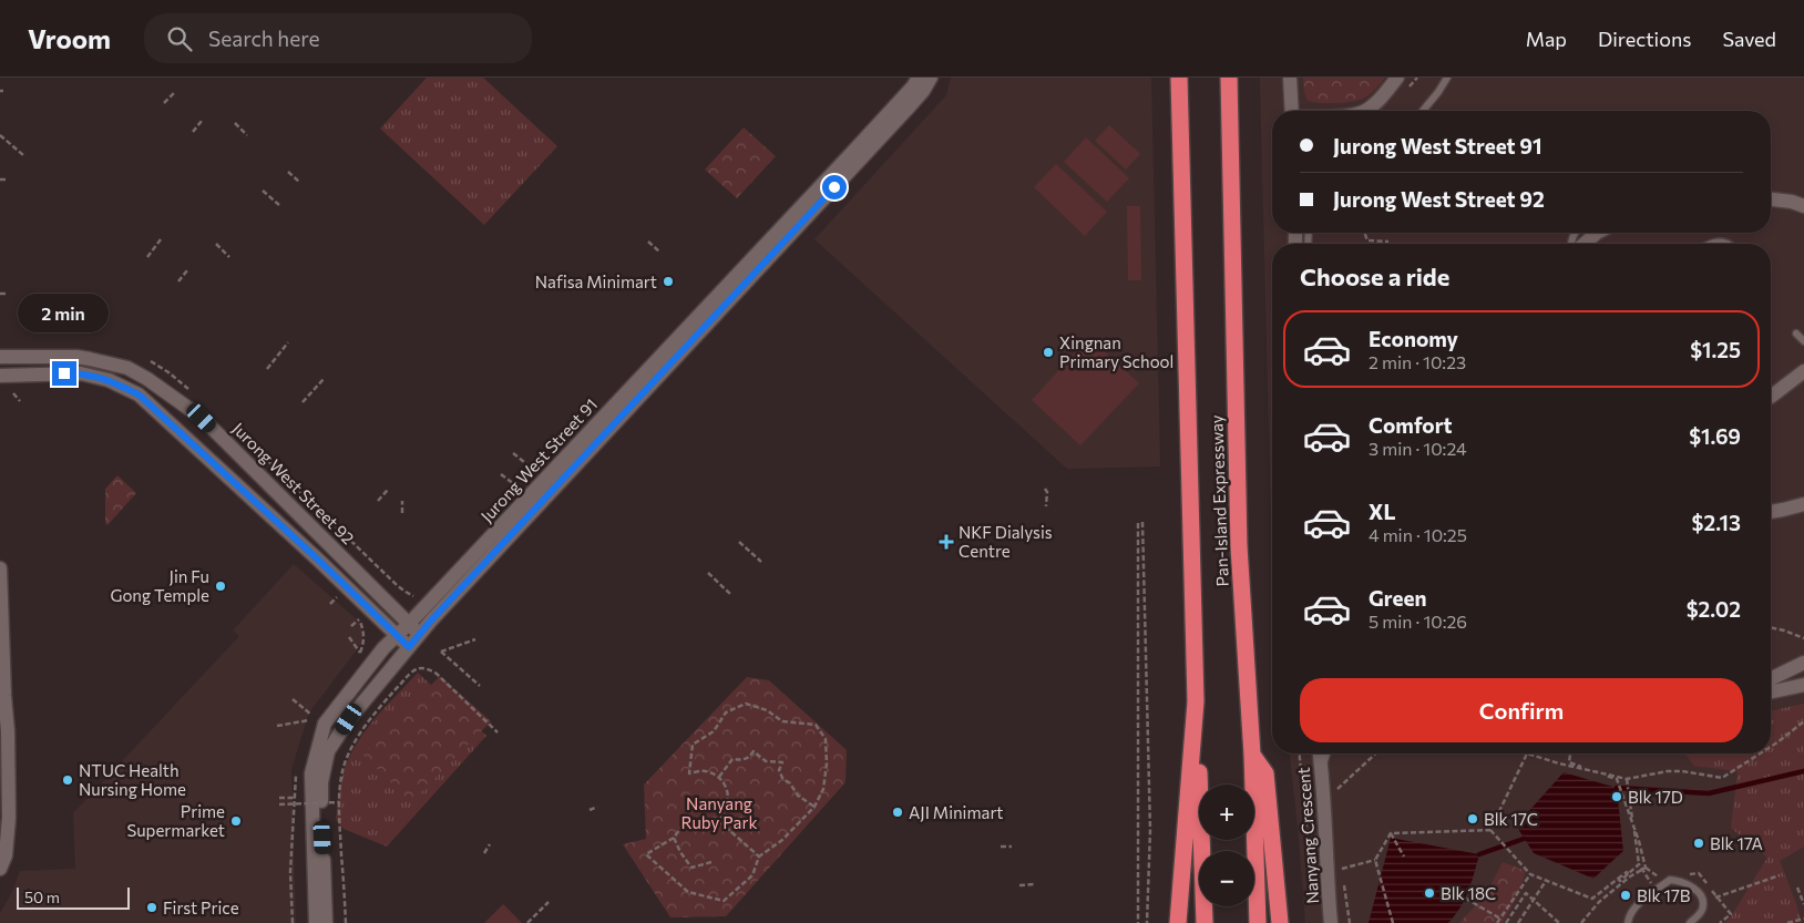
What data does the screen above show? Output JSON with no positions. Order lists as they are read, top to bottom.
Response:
{
  "streets": {
    "highway": ["Pan-Island Expressway"],
    "street": ["Jurong West Street 91", "Jurong West Street 92", "Nanyang Crescent"]
  },
  "crossings": [
    ["Jurong West Street 91", "Jurong West Street 92"]
  ],
  "parks": ["Nanyang Ruby Park"],
  "places": {
    "other": [
      "Nafisa Minimart",
      "Xingnan Primary School",
      "Jin Fu Gong Temple",
      "NTUC Health Nursing Home",
      "Blk 17D",
      "AJI Minimart",
      "Blk 17C",
      "Prime Supermarket",
      "Blk 17A",
      "Blk 18C",
      "Blk 17B",
      "First Price"
    ],
    "health": ["NKF Dialysis Centre"]
  },
  "scale_bar": "50 m",
  "page": {
    "header": "Vroom",
    "search": "Search here",
    "nav": ["Map", "Directions", "Saved"],
    "banner": ["Jurong West Street 91", "Jurong West Street 92"],
    "heading": "Choose a ride",
    "bubble": "2 min",
    "list": [
      {
        "name": "Economy",
        "note": "2 min · 10:23",
        "value": "$1.25"
      },
      {
        "name": "Comfort",
        "note": "3 min · 10:24",
        "value": "$1.69"
      },
      {
        "name": "XL",
        "note": "4 min · 10:25",
        "value": "$2.13"
      },
      {
        "name": "Green",
        "note": "5 min · 10:26",
        "value": "$2.02"
      }
    ],
    "buttons": "Confirm",
    "map_buttons": ["+", "−"],
    "scale": "50 m"
  }
}
